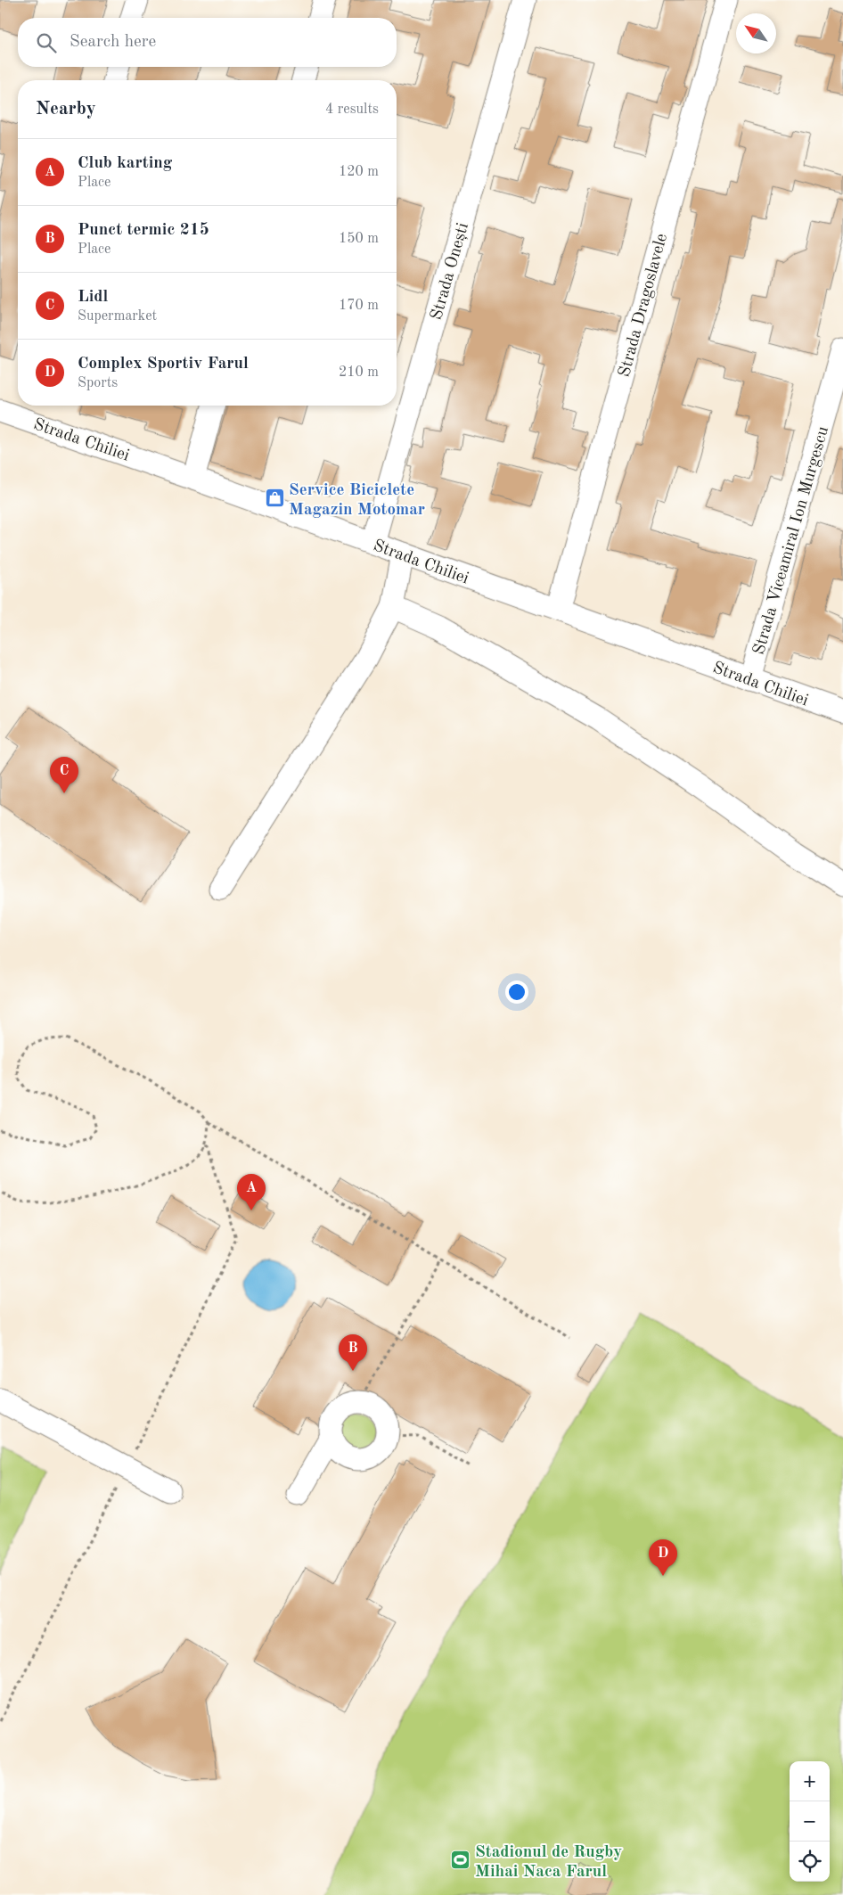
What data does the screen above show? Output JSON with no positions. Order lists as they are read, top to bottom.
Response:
{
  "streets": {
    "street": [
      "Strada Onești",
      "Strada Dragoslavele",
      "Strada Chiliei",
      "Strada Viceamiral Ion Murgescu"
    ]
  },
  "crossings": [
    ["Strada Onești", "Strada Chiliei"],
    ["Strada Dragoslavele", "Strada Chiliei"],
    ["Strada Chiliei", "Strada Viceamiral Ion Murgescu"]
  ],
  "places": {
    "shop": ["Service Biciclete Magazin Motomar"],
    "sports": ["Stadionul de Rugby Mihai Naca Farul"]
  },
  "north": "top left",
  "page": {
    "search": "Search here",
    "heading": ["Nearby", "4 results"],
    "list": [
      {
        "mark": "A",
        "name": "Club karting",
        "note": "Place",
        "value": "120 m"
      },
      {
        "mark": "B",
        "name": "Punct termic 215",
        "note": "Place",
        "value": "150 m"
      },
      {
        "mark": "C",
        "name": "Lidl",
        "note": "Supermarket",
        "value": "170 m"
      },
      {
        "mark": "D",
        "name": "Complex Sportiv Farul",
        "note": "Sports",
        "value": "210 m"
      }
    ],
    "pins": [
      "C",
      "A",
      "B",
      "D"
    ],
    "map_buttons": ["+", "−"]
  }
}
